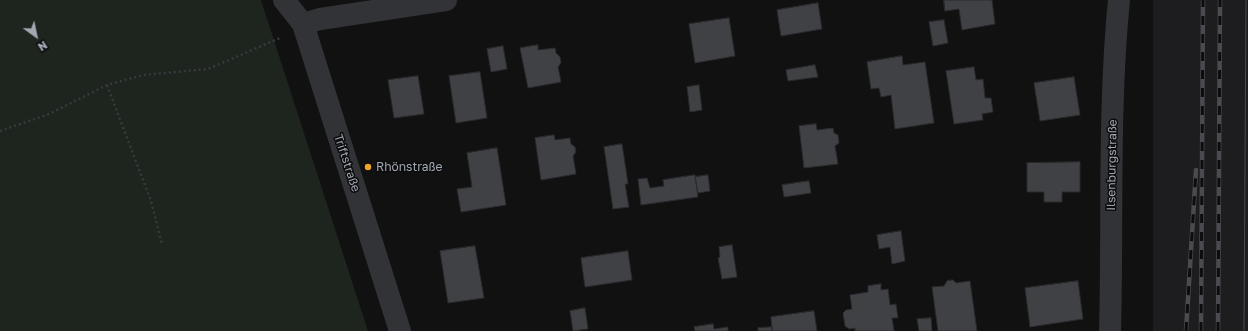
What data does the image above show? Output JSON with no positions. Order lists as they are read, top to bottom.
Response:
{
  "streets": {
    "street": ["Triftstraße", "Ilsenburgstraße"]
  },
  "places": ["Rhönstraße"],
  "north": "bottom right"
}
